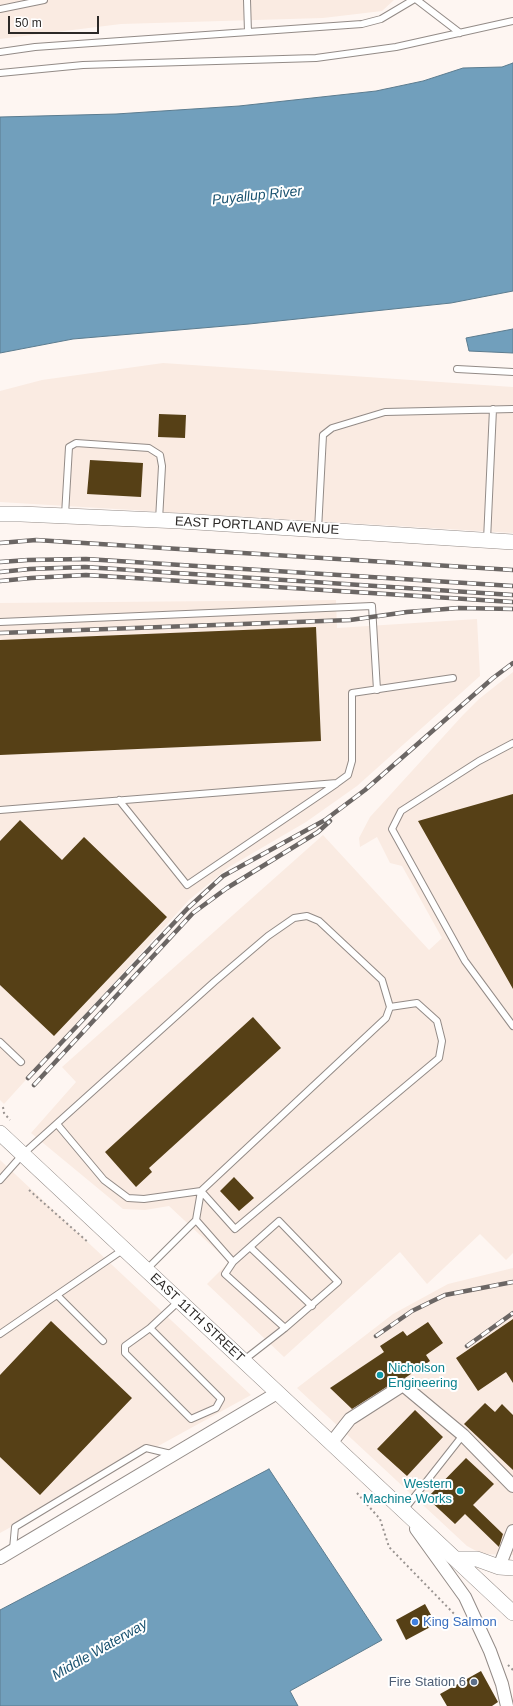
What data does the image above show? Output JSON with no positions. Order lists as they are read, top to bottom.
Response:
{
  "streets": {
    "street": ["EAST PORTLAND AVENUE", "EAST 11TH STREET"]
  },
  "water": ["Puyallup River", "Middle Waterway"],
  "places": [
    "Nicholson Engineering",
    "Western Machine Works",
    "King Salmon",
    "Fire Station 6"
  ],
  "scale_bar": "50 m"
}
